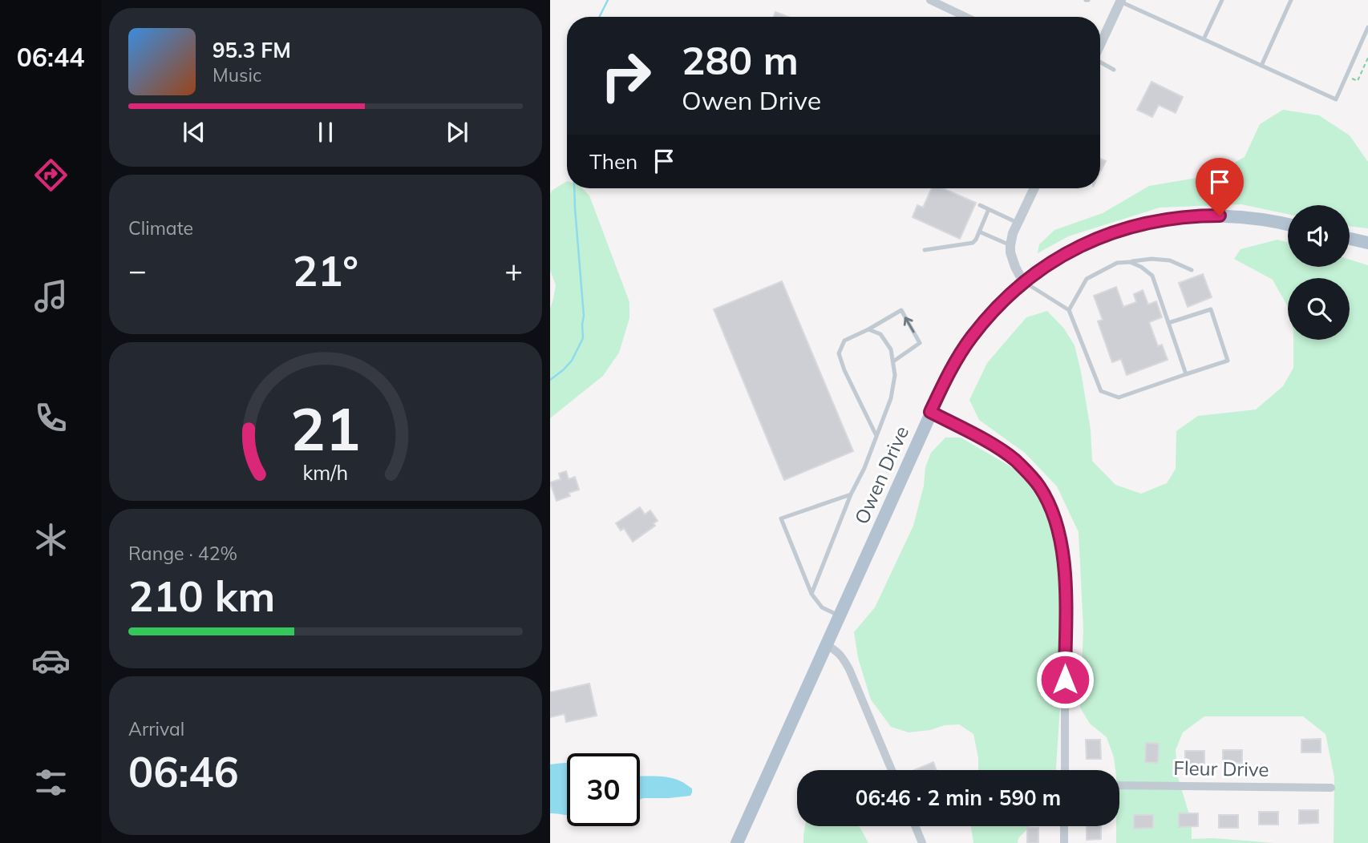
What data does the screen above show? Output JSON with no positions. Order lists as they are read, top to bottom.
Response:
{
  "streets": {
    "main road": ["Owen Drive"],
    "street": ["Fleur Drive"]
  },
  "page": {
    "tabs": "06:44",
    "turn": ["280 m", "Owen Drive"],
    "song": ["95.3 FM", "Music"],
    "then": "Then",
    "tile": [
      "Climate",
      ["Range · 42%", "210 km"],
      ["Arrival", "06:46"]
    ],
    "heat": ["−", "21°", "+"],
    "limit": "30",
    "trip": "06:46 · 2 min · 590 m",
    "gauge": ["21", "km/h"]
  }
}
